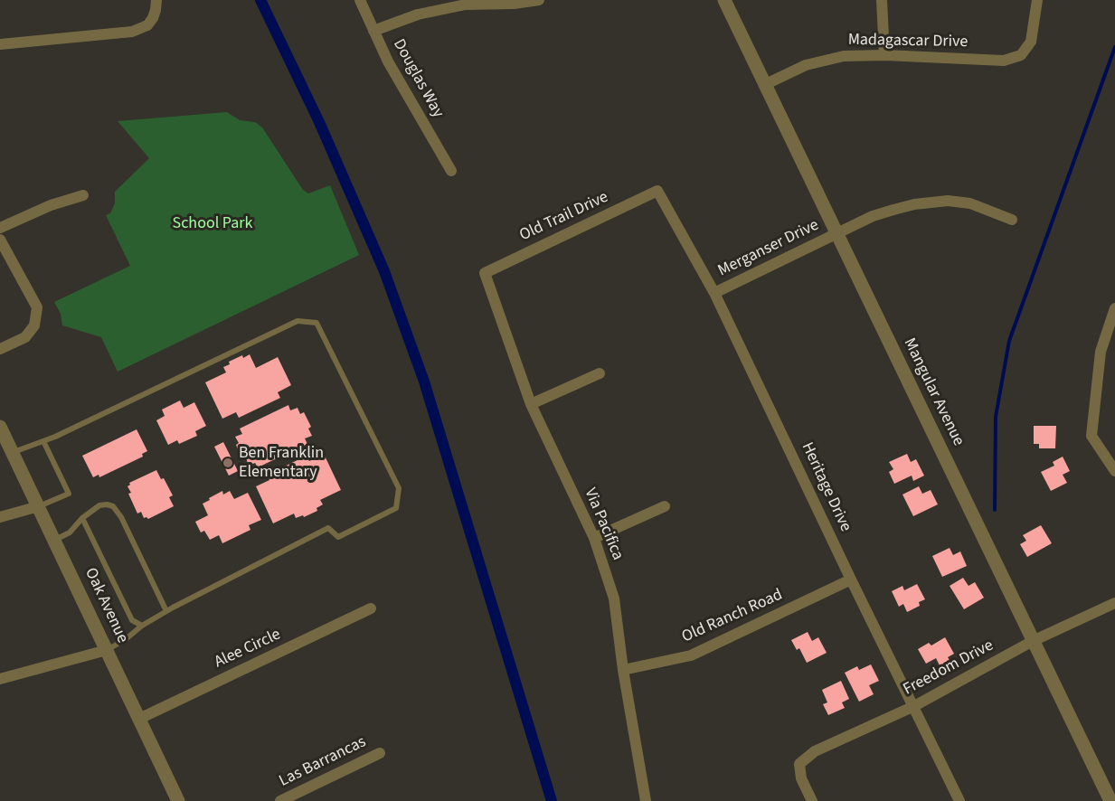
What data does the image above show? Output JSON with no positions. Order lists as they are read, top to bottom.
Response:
{
  "streets": {
    "street": [
      "Madagascar Drive",
      "Douglas Way",
      "Old Trail Drive",
      "Merganser Drive",
      "Mangular Avenue",
      "Heritage Drive",
      "Via Pacifica",
      "Oak Avenue",
      "Old Ranch Road",
      "Alee Circle",
      "Freedom Drive",
      "Las Barrancas"
    ]
  },
  "crossings": [
    ["Madagascar Drive", "Mangular Avenue"],
    ["Old Trail Drive", "Heritage Drive"],
    ["Old Trail Drive", "Via Pacifica"],
    ["Merganser Drive", "Mangular Avenue"],
    ["Merganser Drive", "Heritage Drive"],
    ["Mangular Avenue", "Freedom Drive"],
    ["Heritage Drive", "Old Ranch Road"],
    ["Heritage Drive", "Freedom Drive"],
    ["Via Pacifica", "Old Ranch Road"],
    ["Oak Avenue", "Alee Circle"]
  ],
  "parks": ["School Park"],
  "places": ["Ben Franklin Elementary"]
}
